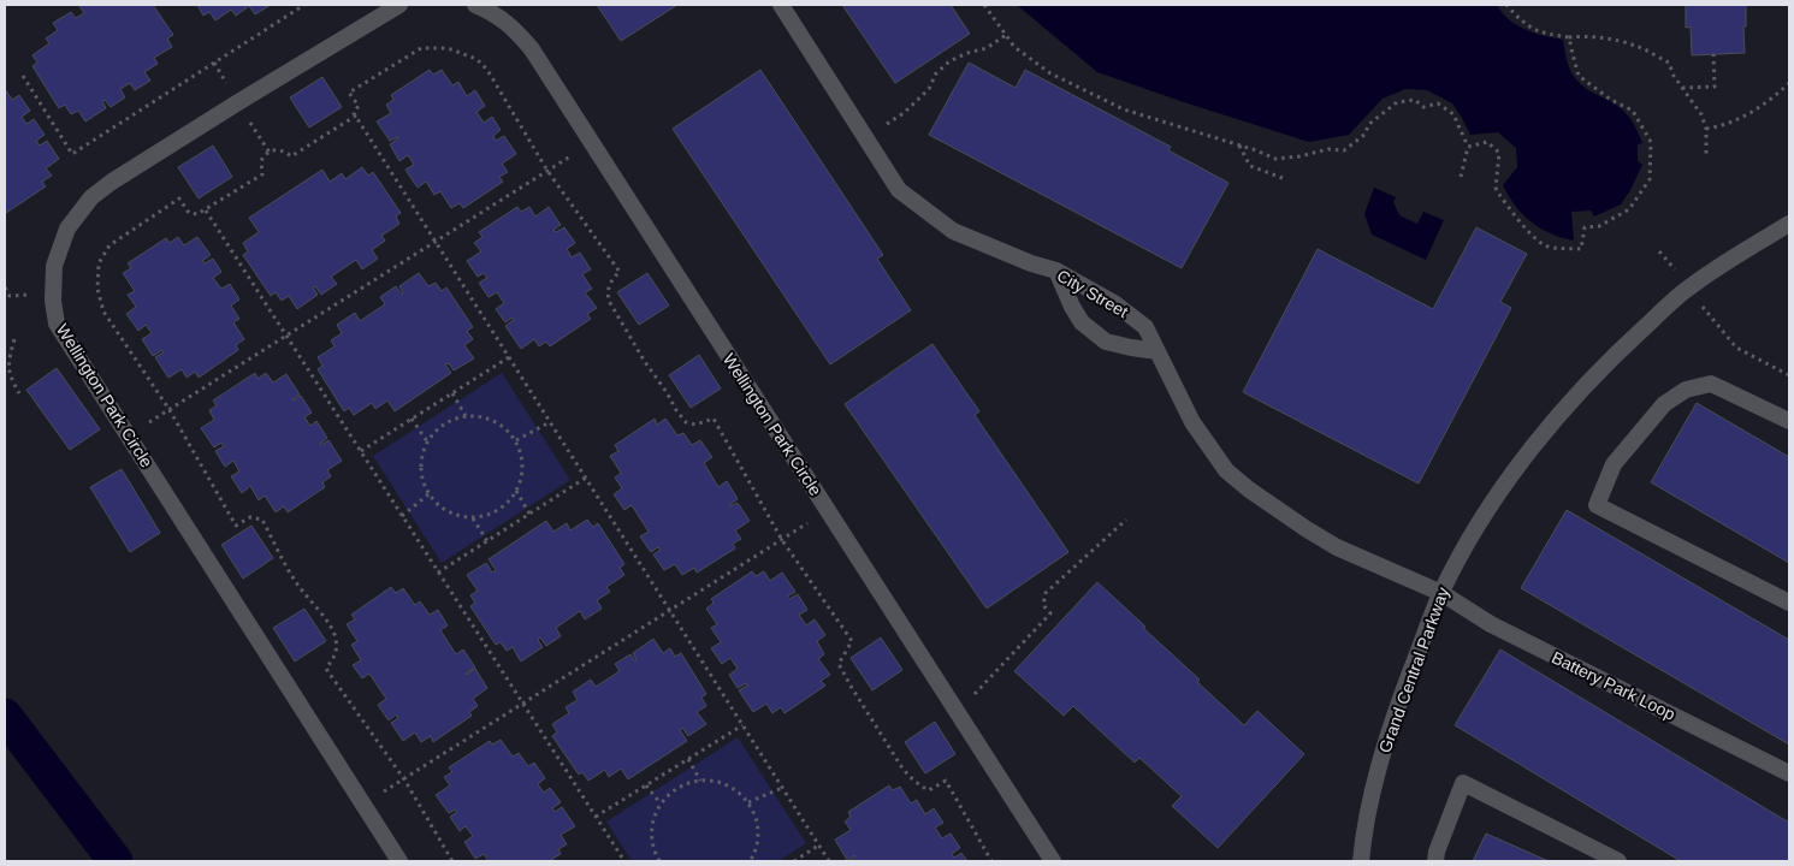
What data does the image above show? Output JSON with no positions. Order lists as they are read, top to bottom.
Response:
{
  "streets": {
    "street": [
      "City Street",
      "Wellington Park Circle",
      "Grand Central Parkway",
      "Battery Park Loop"
    ]
  },
  "crossings": [
    ["City Street", "Grand Central Parkway"],
    ["City Street", "Battery Park Loop"],
    ["Grand Central Parkway", "Battery Park Loop"]
  ]
}
